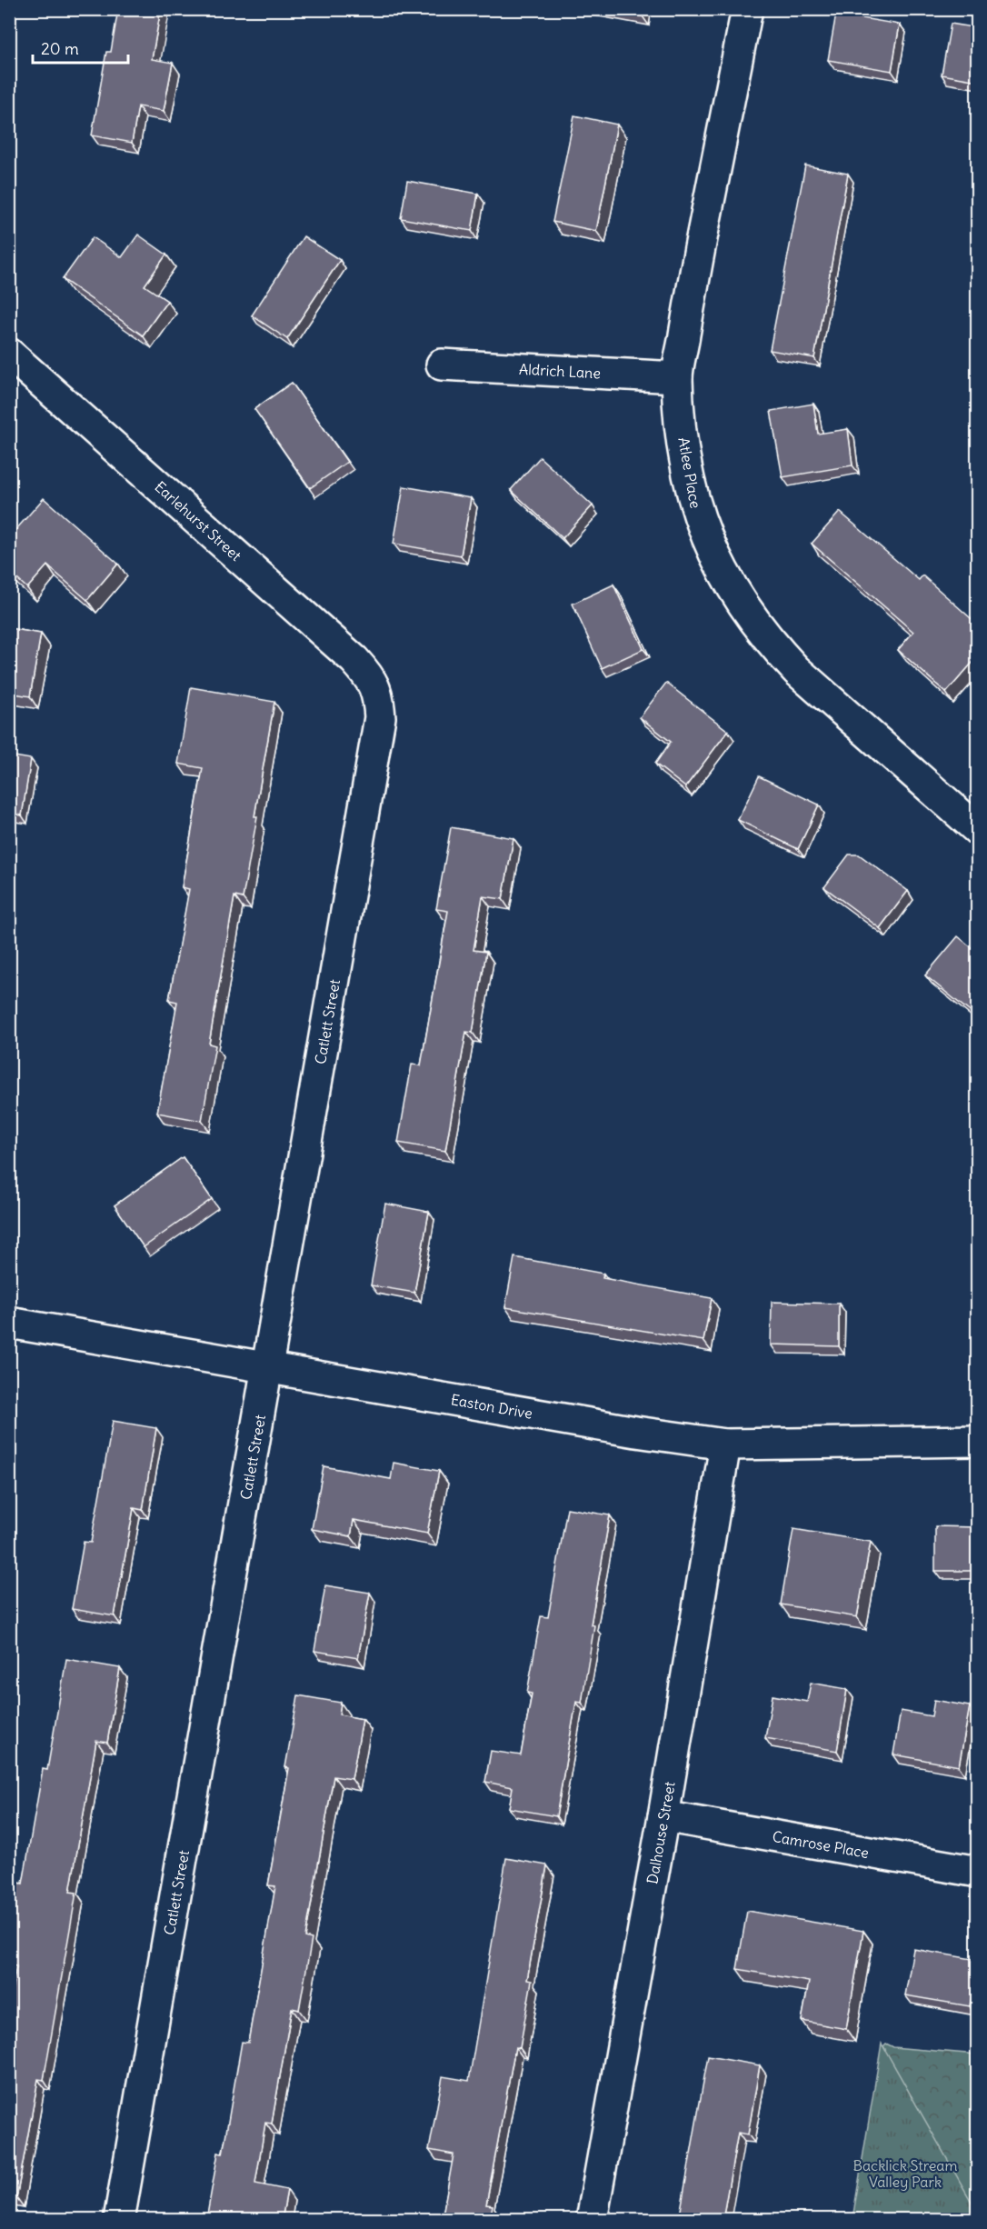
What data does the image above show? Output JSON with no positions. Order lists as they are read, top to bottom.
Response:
{
  "streets": {
    "street": [
      "Aldrich Lane",
      "Atlee Place",
      "Earlehurst Street",
      "Catlett Street",
      "Easton Drive",
      "Dalhouse Street",
      "Camrose Place"
    ]
  },
  "crossings": [
    ["Aldrich Lane", "Atlee Place"],
    ["Earlehurst Street", "Catlett Street"],
    ["Catlett Street", "Easton Drive"],
    ["Easton Drive", "Dalhouse Street"],
    ["Dalhouse Street", "Camrose Place"]
  ],
  "parks": ["Backlick Stream Valley Park"],
  "scale_bar": "20 m"
}
